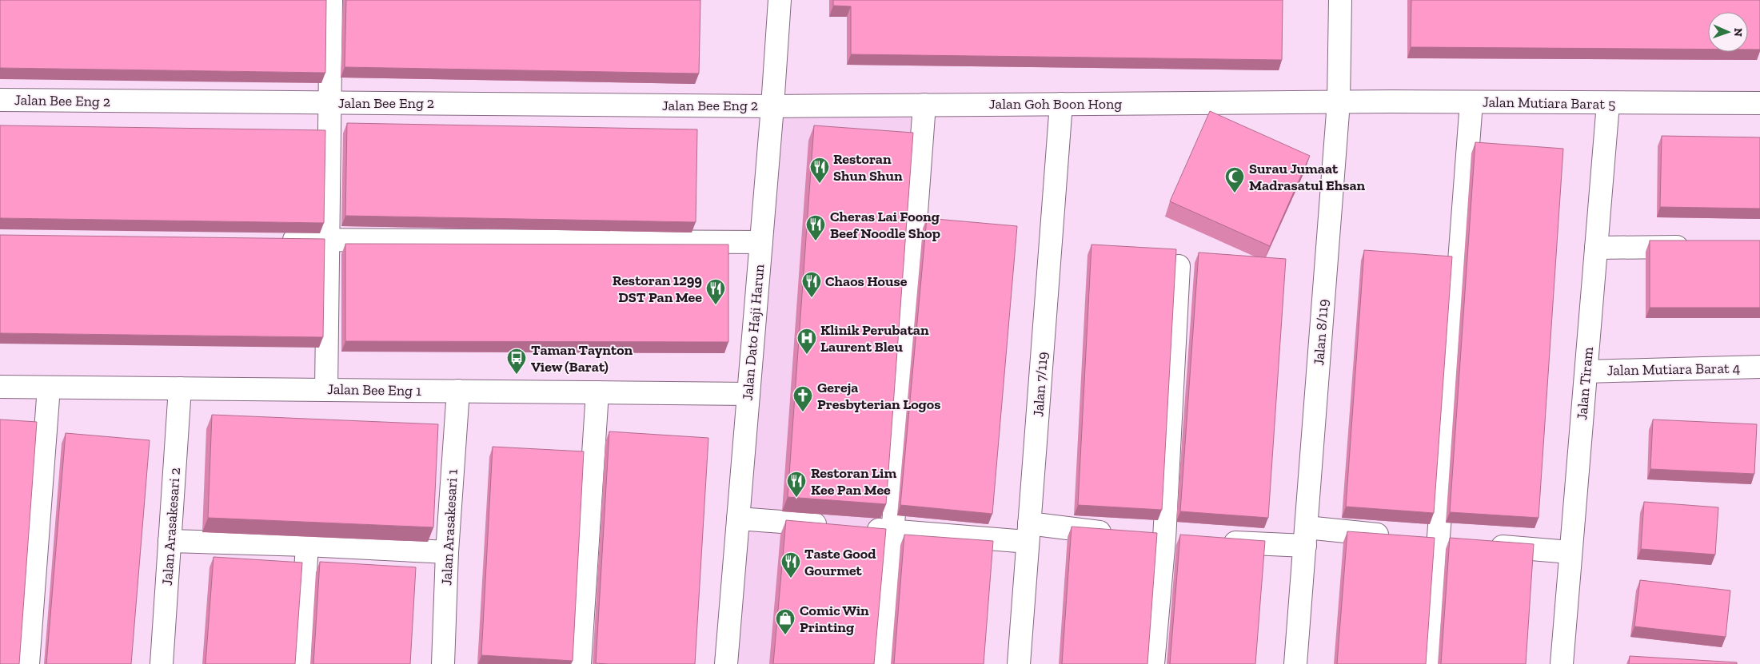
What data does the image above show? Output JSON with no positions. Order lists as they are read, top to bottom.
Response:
{
  "streets": {
    "street": [
      "Jalan Bee Eng 2",
      "Jalan Mutiara Barat 5",
      "Jalan Goh Boon Hong",
      "Jalan Dato Haji Harun",
      "Jalan 8/119",
      "Jalan Mutiara Barat 4",
      "Jalan Tiram",
      "Jalan 7/119",
      "Jalan Bee Eng 1",
      "Jalan Arasakesari 2",
      "Jalan Arasakesari 1"
    ]
  },
  "crossings": [
    ["Jalan Bee Eng 2", "Jalan Goh Boon Hong"],
    ["Jalan Bee Eng 2", "Jalan Dato Haji Harun"],
    ["Jalan Mutiara Barat 5", "Jalan Goh Boon Hong"],
    ["Jalan Mutiara Barat 5", "Jalan 8/119"],
    ["Jalan Mutiara Barat 5", "Jalan Tiram"],
    ["Jalan Goh Boon Hong", "Jalan Dato Haji Harun"],
    ["Jalan Goh Boon Hong", "Jalan 8/119"],
    ["Jalan Goh Boon Hong", "Jalan 7/119"],
    ["Jalan Dato Haji Harun", "Jalan Bee Eng 1"],
    ["Jalan Mutiara Barat 4", "Jalan Tiram"],
    ["Jalan Bee Eng 1", "Jalan Arasakesari 2"],
    ["Jalan Bee Eng 1", "Jalan Arasakesari 1"]
  ],
  "places": {
    "restaurant": [
      "Restoran Shun Shun",
      "Cheras Lai Foong Beef Noodle Shop",
      "Chaos House",
      "Restoran 1299 DST Pan Mee",
      "Restoran Lim Kee Pan Mee",
      "Taste Good Gourmet"
    ],
    "mosque": ["Surau Jumaat Madrasatul Ehsan"],
    "hospital": ["Klinik Perubatan Laurent Bleu"],
    "bus stop": ["Taman Taynton View (Barat)"],
    "church": ["Gereja Presbyterian Logos"],
    "shop": ["Comic Win Printing"]
  },
  "north": "right"
}
